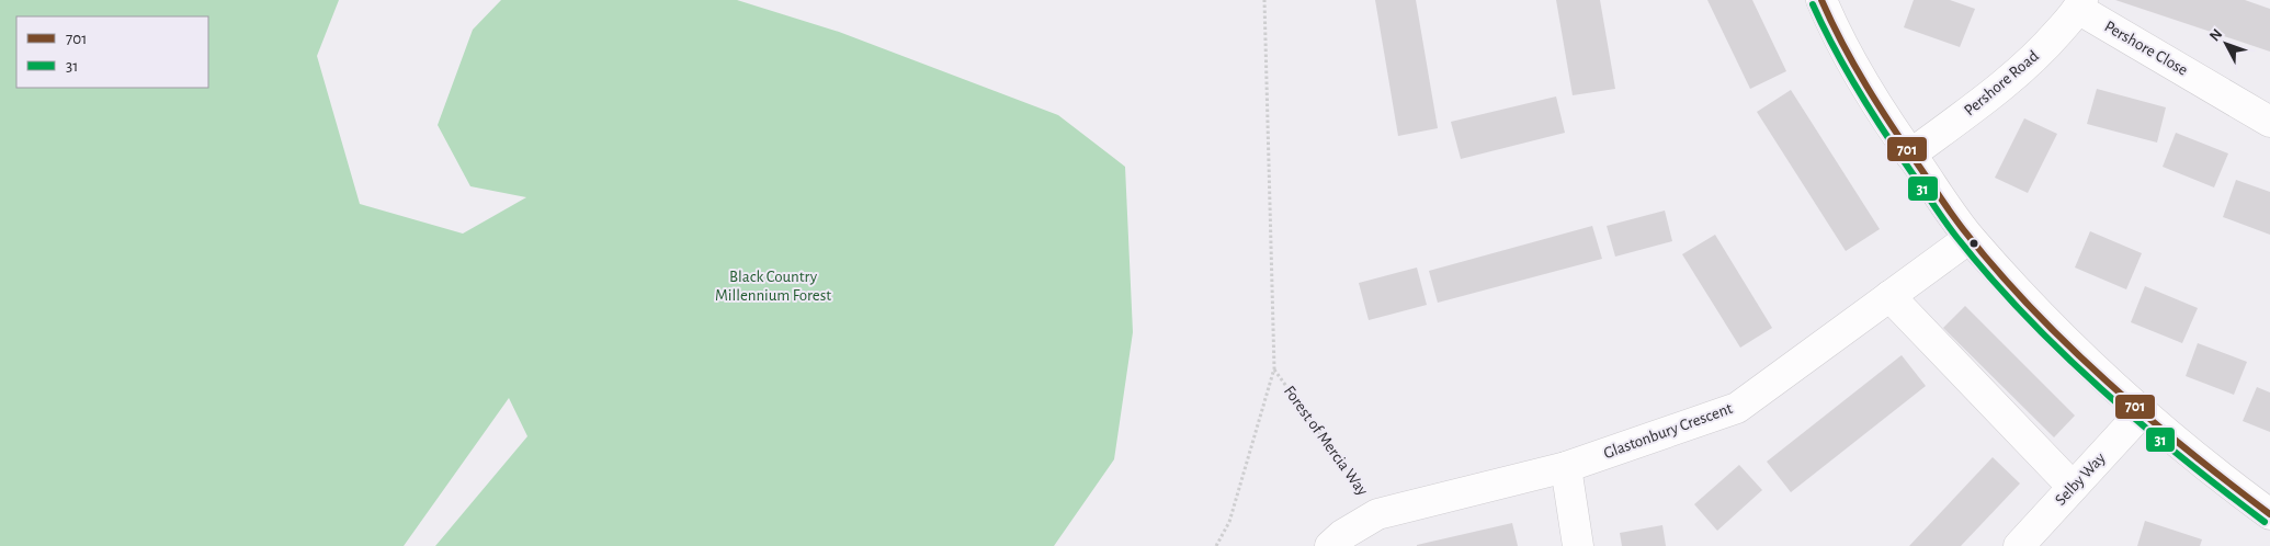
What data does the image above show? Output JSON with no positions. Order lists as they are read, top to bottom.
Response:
{
  "streets": {
    "street": [
      "Pershore Close",
      "Pershore Road",
      "Glastonbury Crescent",
      "Selby Way"
    ],
    "path": ["Forest of Mercia Way"]
  },
  "crossings": [
    ["Pershore Close", "Pershore Road"],
    ["Glastonbury Crescent", "Forest of Mercia Way"]
  ],
  "parks": ["Black Country Millennium Forest"],
  "lines": ["transit line 701", "transit line 31"],
  "legend": ["701", "31"],
  "north": "top left"
}
